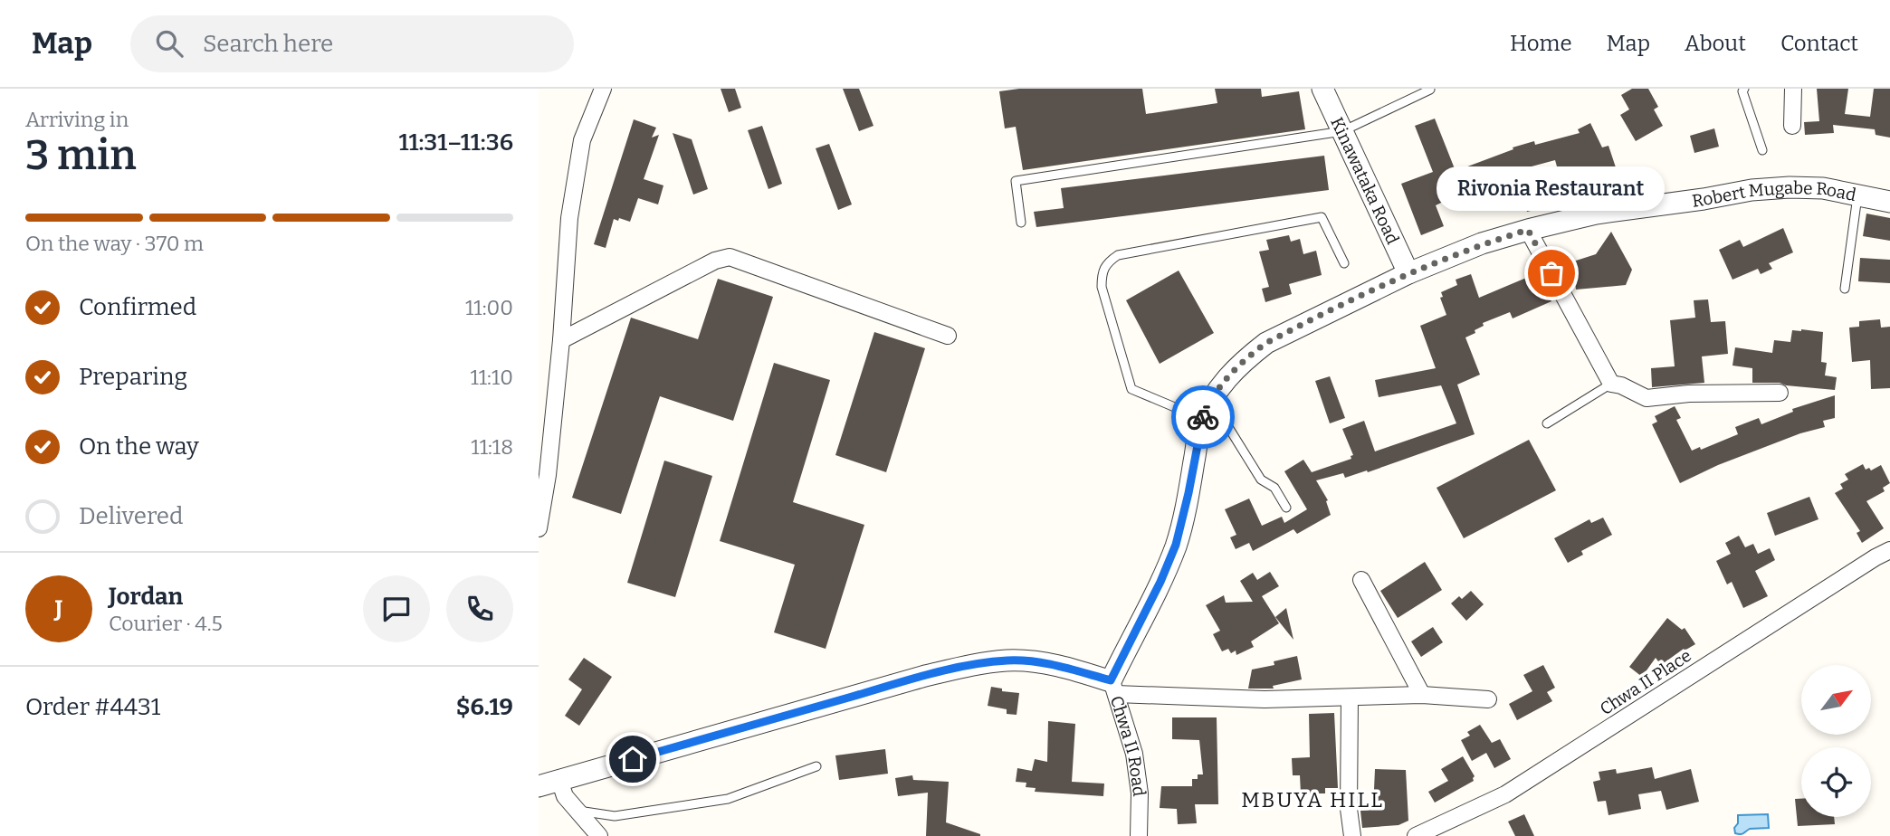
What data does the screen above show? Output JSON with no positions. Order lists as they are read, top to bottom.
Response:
{
  "streets": {
    "street": [
      "Kinawataka Road",
      "Robert Mugabe Road",
      "Chwa II Place",
      "Chwa II Road"
    ]
  },
  "crossings": [
    ["Kinawataka Road", "Robert Mugabe Road"],
    ["Robert Mugabe Road", "Chwa II Road"]
  ],
  "districts": ["MBUYA HILL"],
  "places": ["Rivonia Restaurant"],
  "north": "top right",
  "page": {
    "header": "Map",
    "search": "Search here",
    "nav": [
      "Home",
      "Map",
      "About",
      "Contact"
    ],
    "heading": ["3 min", "Arriving in", "11:31–11:36"],
    "panel": [
      "Jordan",
      "Courier · 4.5",
      "Order #4431",
      "$6.19"
    ],
    "bubble": "Rivonia Restaurant",
    "bar": "On the way · 370 m",
    "list": [
      ["Confirmed", "11:00"],
      ["Preparing", "11:10"],
      ["On the way", "11:18"],
      "Delivered"
    ],
    "round": "J"
  }
}
